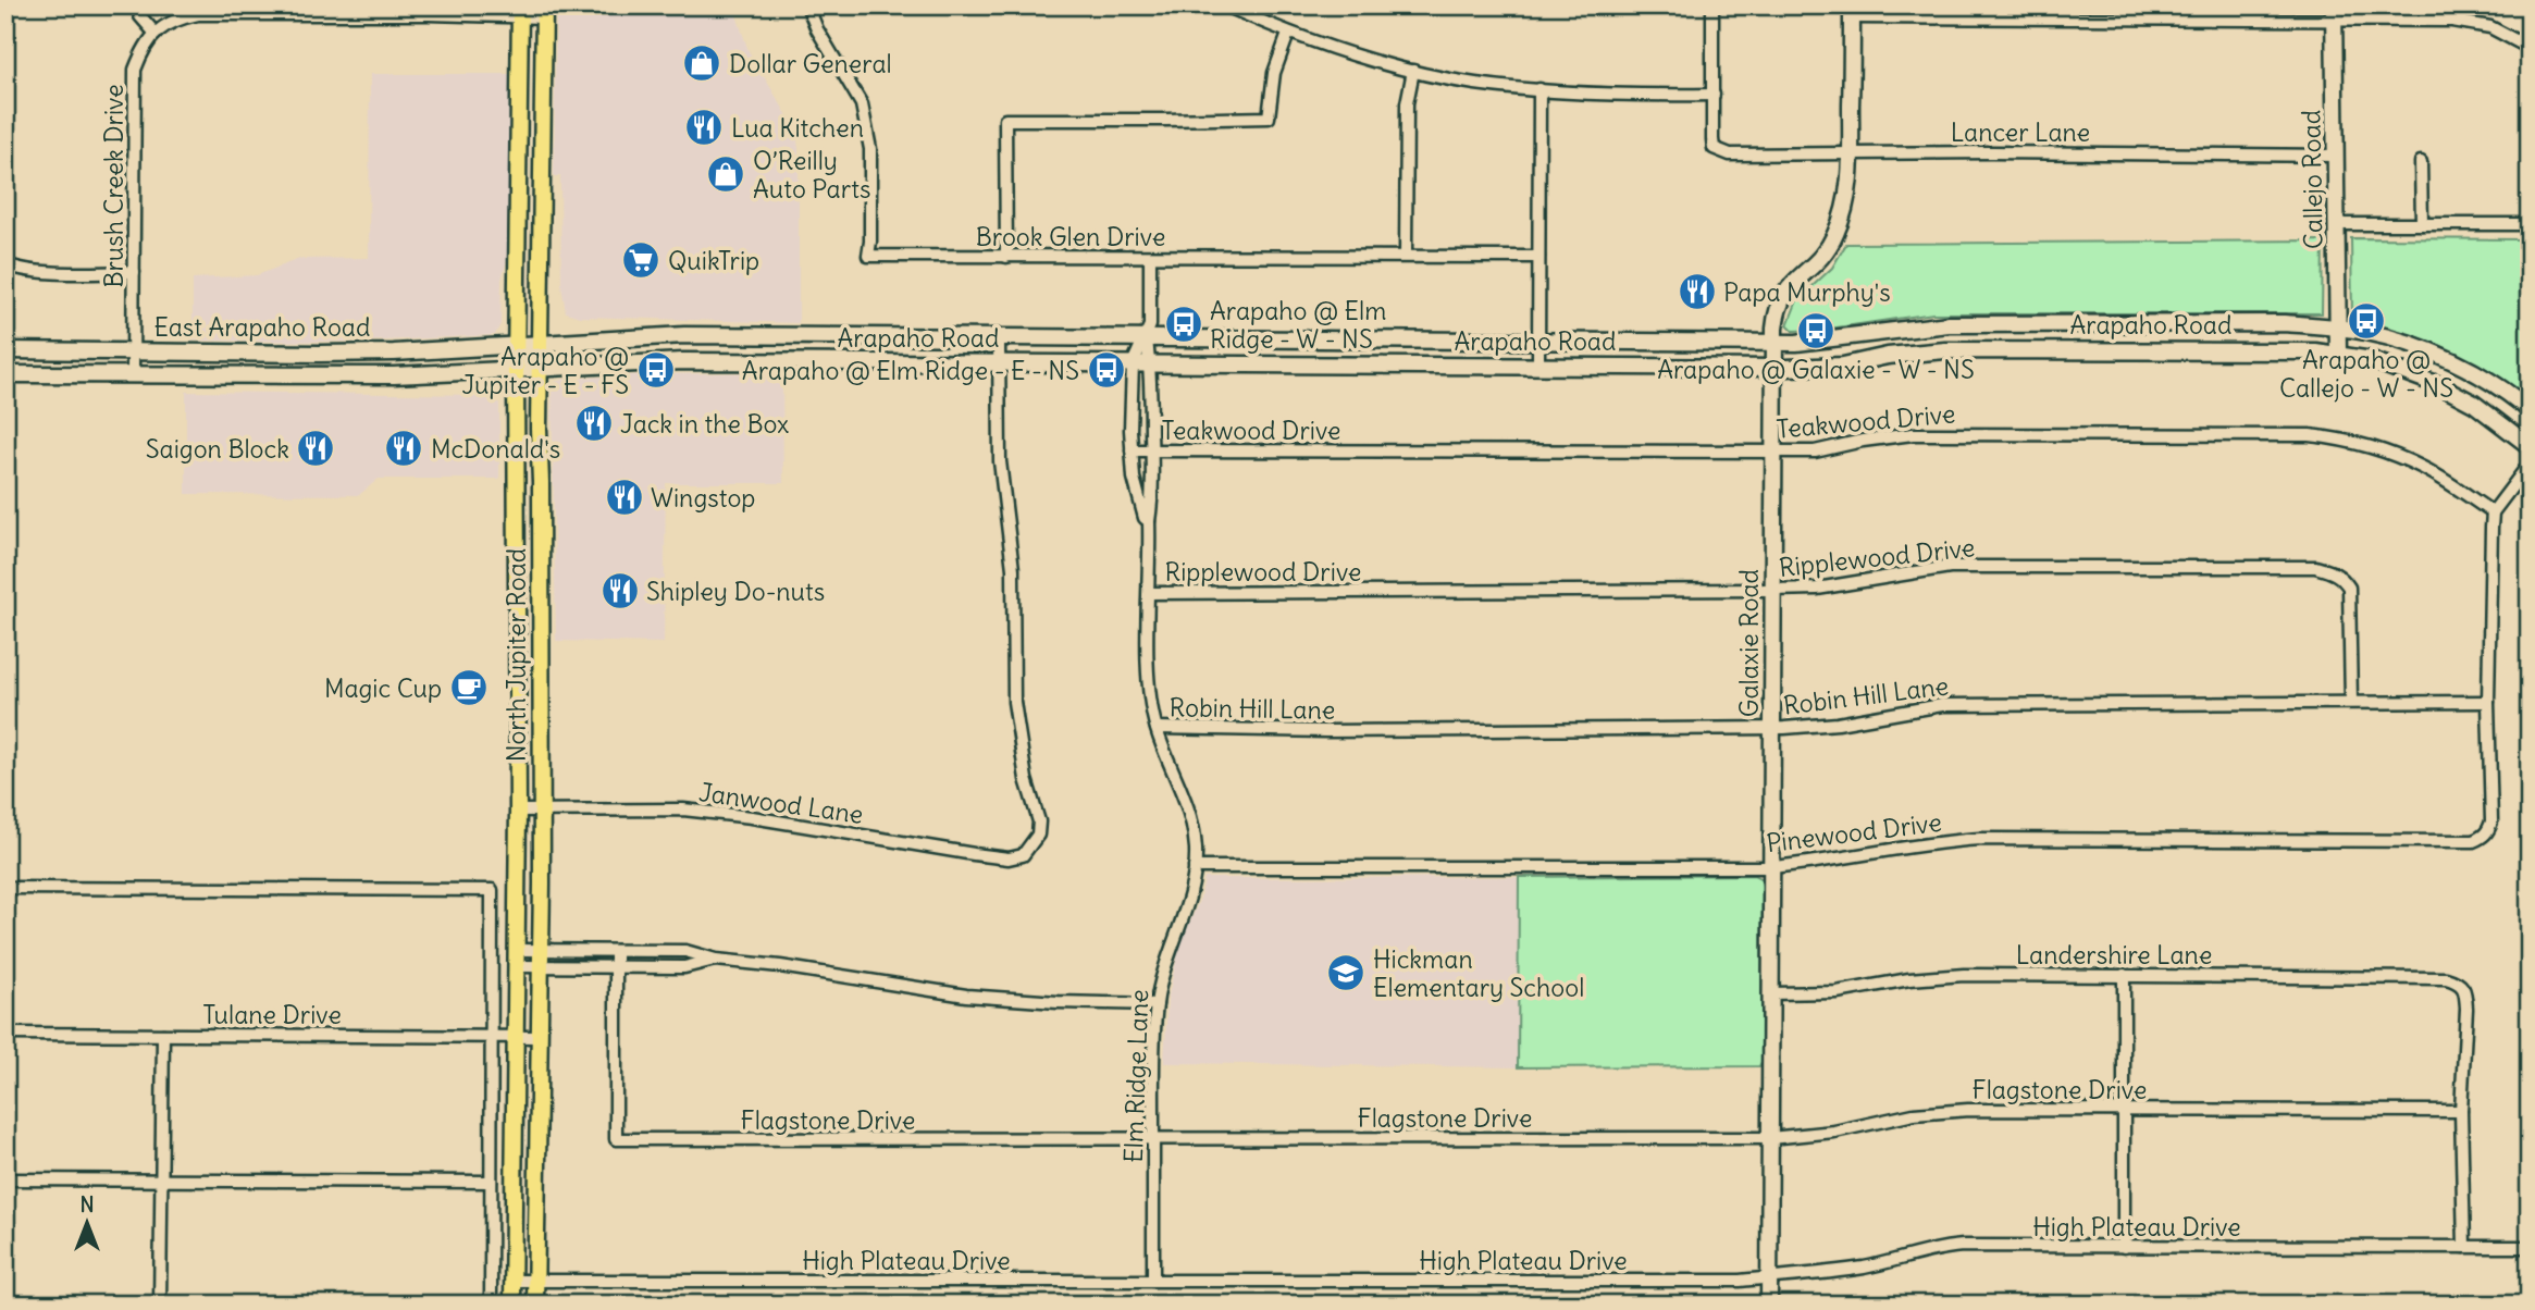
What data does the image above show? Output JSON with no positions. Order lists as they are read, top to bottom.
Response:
{
  "streets": {
    "main road": [
      "Callejo Road",
      "Arapaho Road",
      "East Arapaho Road",
      "Galaxie Road",
      "North Jupiter Road"
    ],
    "street": [
      "Lancer Lane",
      "Brush Creek Drive",
      "Brook Glen Drive",
      "Teakwood Drive",
      "Ripplewood Drive",
      "Robin Hill Lane",
      "Janwood Lane",
      "Pinewood Drive",
      "Landershire Lane",
      "Tulane Drive",
      "Elm Ridge Lane",
      "Flagstone Drive",
      "High Plateau Drive"
    ]
  },
  "crossings": [
    ["Lancer Lane", "Callejo Road"],
    ["Lancer Lane", "Galaxie Road"],
    ["Callejo Road", "Arapaho Road"],
    ["Brush Creek Drive", "East Arapaho Road"],
    ["Brook Glen Drive", "Elm Ridge Lane"],
    ["Arapaho Road", "East Arapaho Road"],
    ["Arapaho Road", "Galaxie Road"],
    ["Arapaho Road", "North Jupiter Road"],
    ["Arapaho Road", "Janwood Lane"],
    ["Arapaho Road", "Elm Ridge Lane"],
    ["East Arapaho Road", "North Jupiter Road"],
    ["Teakwood Drive", "Galaxie Road"],
    ["Teakwood Drive", "Elm Ridge Lane"],
    ["Ripplewood Drive", "Galaxie Road"],
    ["Ripplewood Drive", "Robin Hill Lane"],
    ["Ripplewood Drive", "Elm Ridge Lane"],
    ["Galaxie Road", "Robin Hill Lane"],
    ["Galaxie Road", "Pinewood Drive"],
    ["Galaxie Road", "Landershire Lane"],
    ["Galaxie Road", "Flagstone Drive"],
    ["Galaxie Road", "High Plateau Drive"],
    ["North Jupiter Road", "Janwood Lane"],
    ["North Jupiter Road", "Tulane Drive"],
    ["North Jupiter Road", "High Plateau Drive"],
    ["Robin Hill Lane", "Pinewood Drive"],
    ["Robin Hill Lane", "Elm Ridge Lane"],
    ["Pinewood Drive", "Elm Ridge Lane"],
    ["Landershire Lane", "Flagstone Drive"],
    ["Elm Ridge Lane", "Flagstone Drive"],
    ["Elm Ridge Lane", "High Plateau Drive"]
  ],
  "places": {
    "shop": ["Dollar General", "O’Reilly Auto Parts"],
    "restaurant": [
      "Lua Kitchen",
      "Papa Murphy's",
      "Jack in the Box",
      "Saigon Block",
      "McDonald's",
      "Wingstop",
      "Shipley Do-nuts"
    ],
    "supermarket": ["QuikTrip"],
    "bus stop": [
      "Arapaho @ Callejo - W - NS",
      "Arapaho @ Elm Ridge - W - NS",
      "Arapaho @ Galaxie - W - NS",
      "Arapaho @ Jupiter - E - FS",
      "Arapaho @ Elm Ridge - E - NS"
    ],
    "cafe": ["Magic Cup"],
    "school or university": ["Hickman Elementary School"]
  },
  "north": "top"
}
